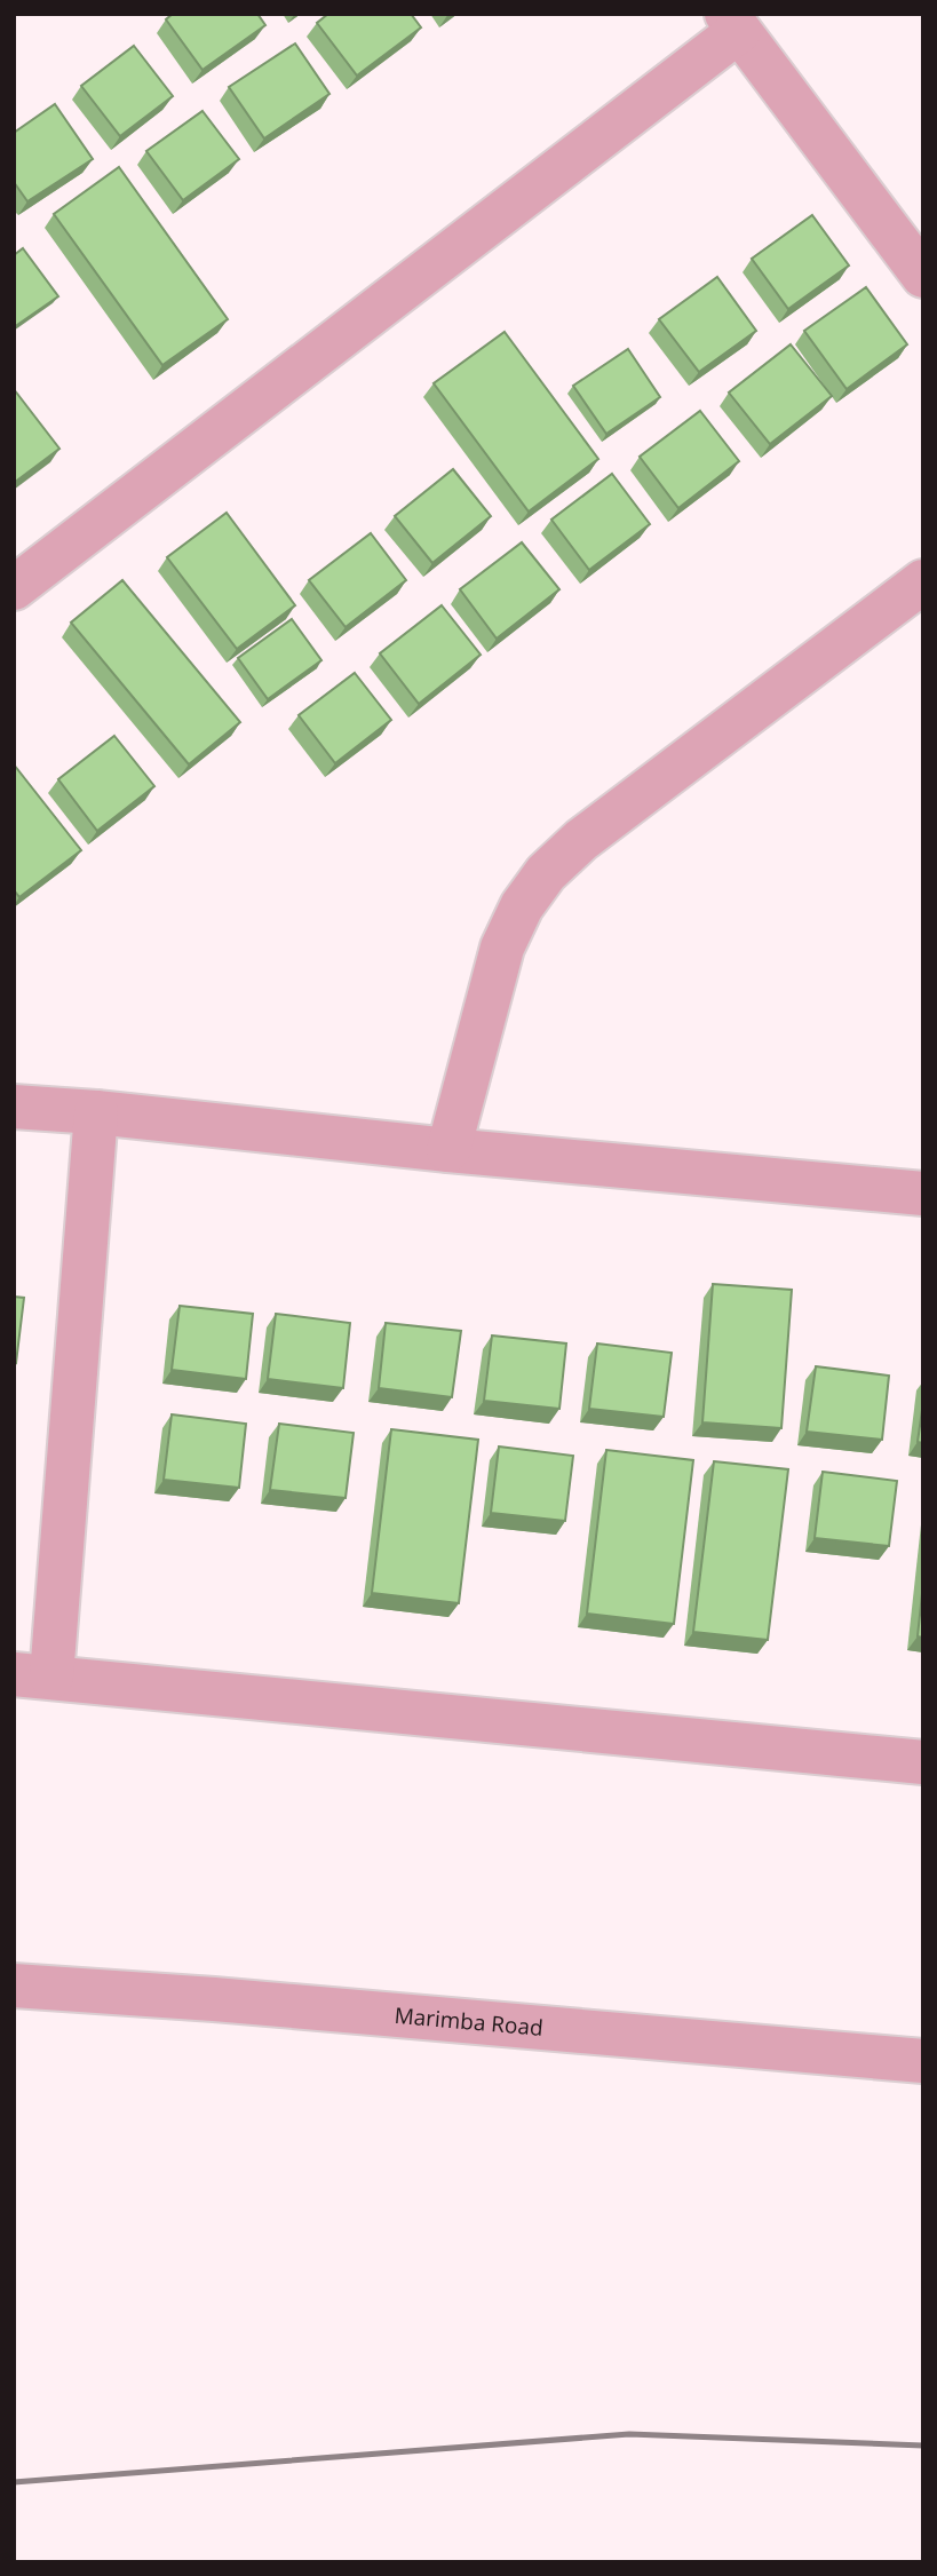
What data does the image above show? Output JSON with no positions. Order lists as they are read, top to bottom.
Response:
{
  "streets": {
    "street": ["Marimba Road"]
  }
}
